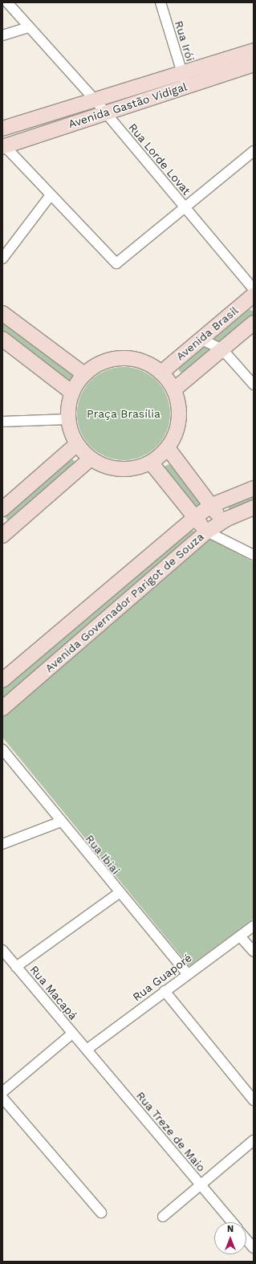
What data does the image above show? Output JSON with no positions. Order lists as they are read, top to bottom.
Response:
{
  "streets": {
    "street": [
      "Rua Irói",
      "Avenida Gastão Vidigal",
      "Rua Lorde Lovat",
      "Avenida Brasil",
      "Avenida Governador Parigot de Souza",
      "Rua Ibiai",
      "Rua Guaporé",
      "Rua Macapá",
      "Rua Treze de Maio"
    ]
  },
  "crossings": [
    ["Rua Irói", "Avenida Gastão Vidigal"],
    ["Avenida Gastão Vidigal", "Rua Lorde Lovat"],
    ["Rua Ibiai", "Rua Guaporé"],
    ["Rua Guaporé", "Rua Macapá"],
    ["Rua Guaporé", "Rua Treze de Maio"],
    ["Rua Macapá", "Rua Treze de Maio"]
  ],
  "parks": ["Praça Brasília"],
  "north": "top"
}
